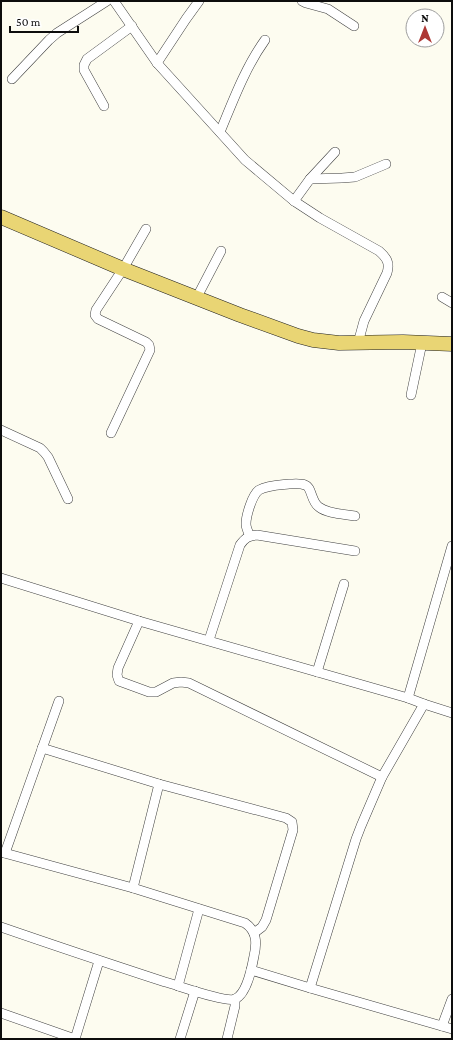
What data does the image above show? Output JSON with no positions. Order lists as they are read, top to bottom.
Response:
{
  "scale_bar": "50 m",
  "north": "top"
}
